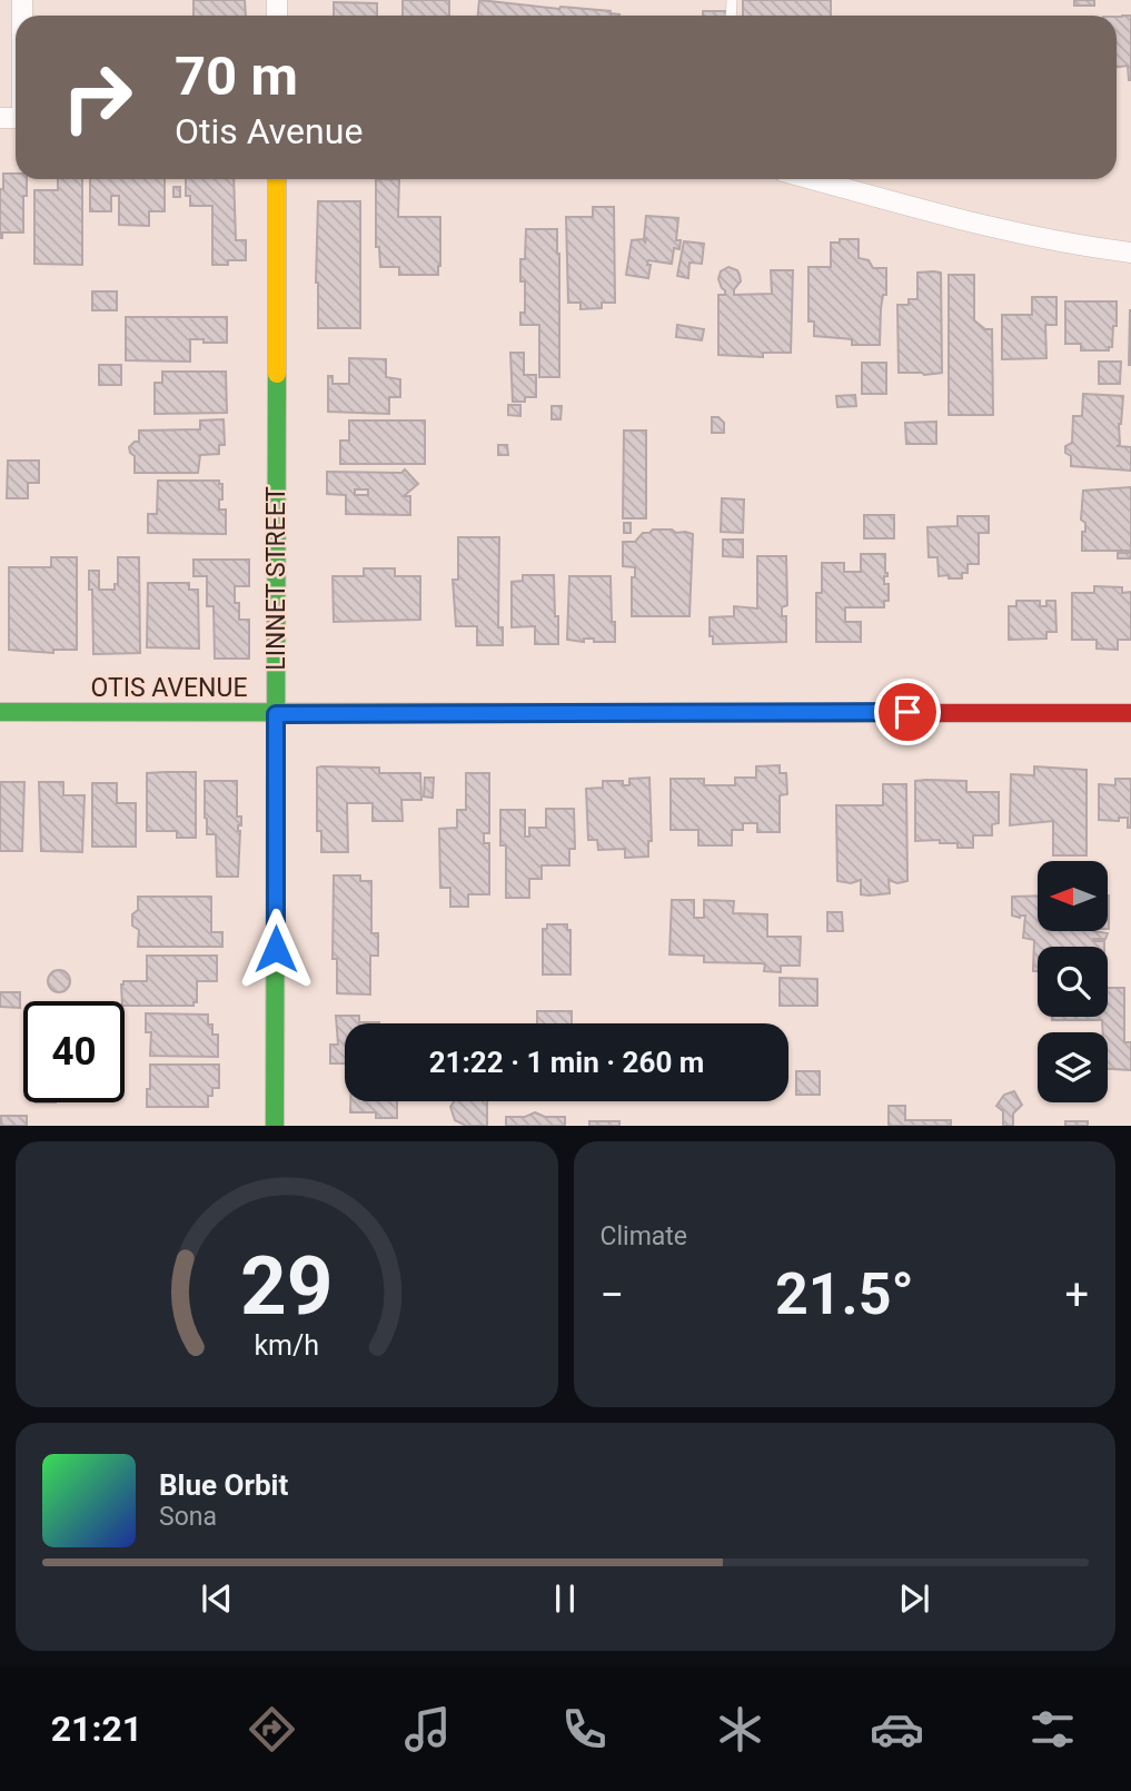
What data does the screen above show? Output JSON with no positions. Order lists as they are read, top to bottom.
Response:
{
  "streets": {
    "street": ["LINNET STREET", "OTIS AVENUE"]
  },
  "crossings": [
    ["LINNET STREET", "OTIS AVENUE"]
  ],
  "north": "left",
  "page": {
    "turn": ["70 m", "Otis Avenue"],
    "limit": "40",
    "trip": "21:22 · 1 min · 260 m",
    "tile": "Climate",
    "heat": ["−", "21.5°", "+"],
    "song": ["Blue Orbit", "Sona"],
    "tabs": "21:21",
    "gauge": ["29", "km/h"]
  }
}
